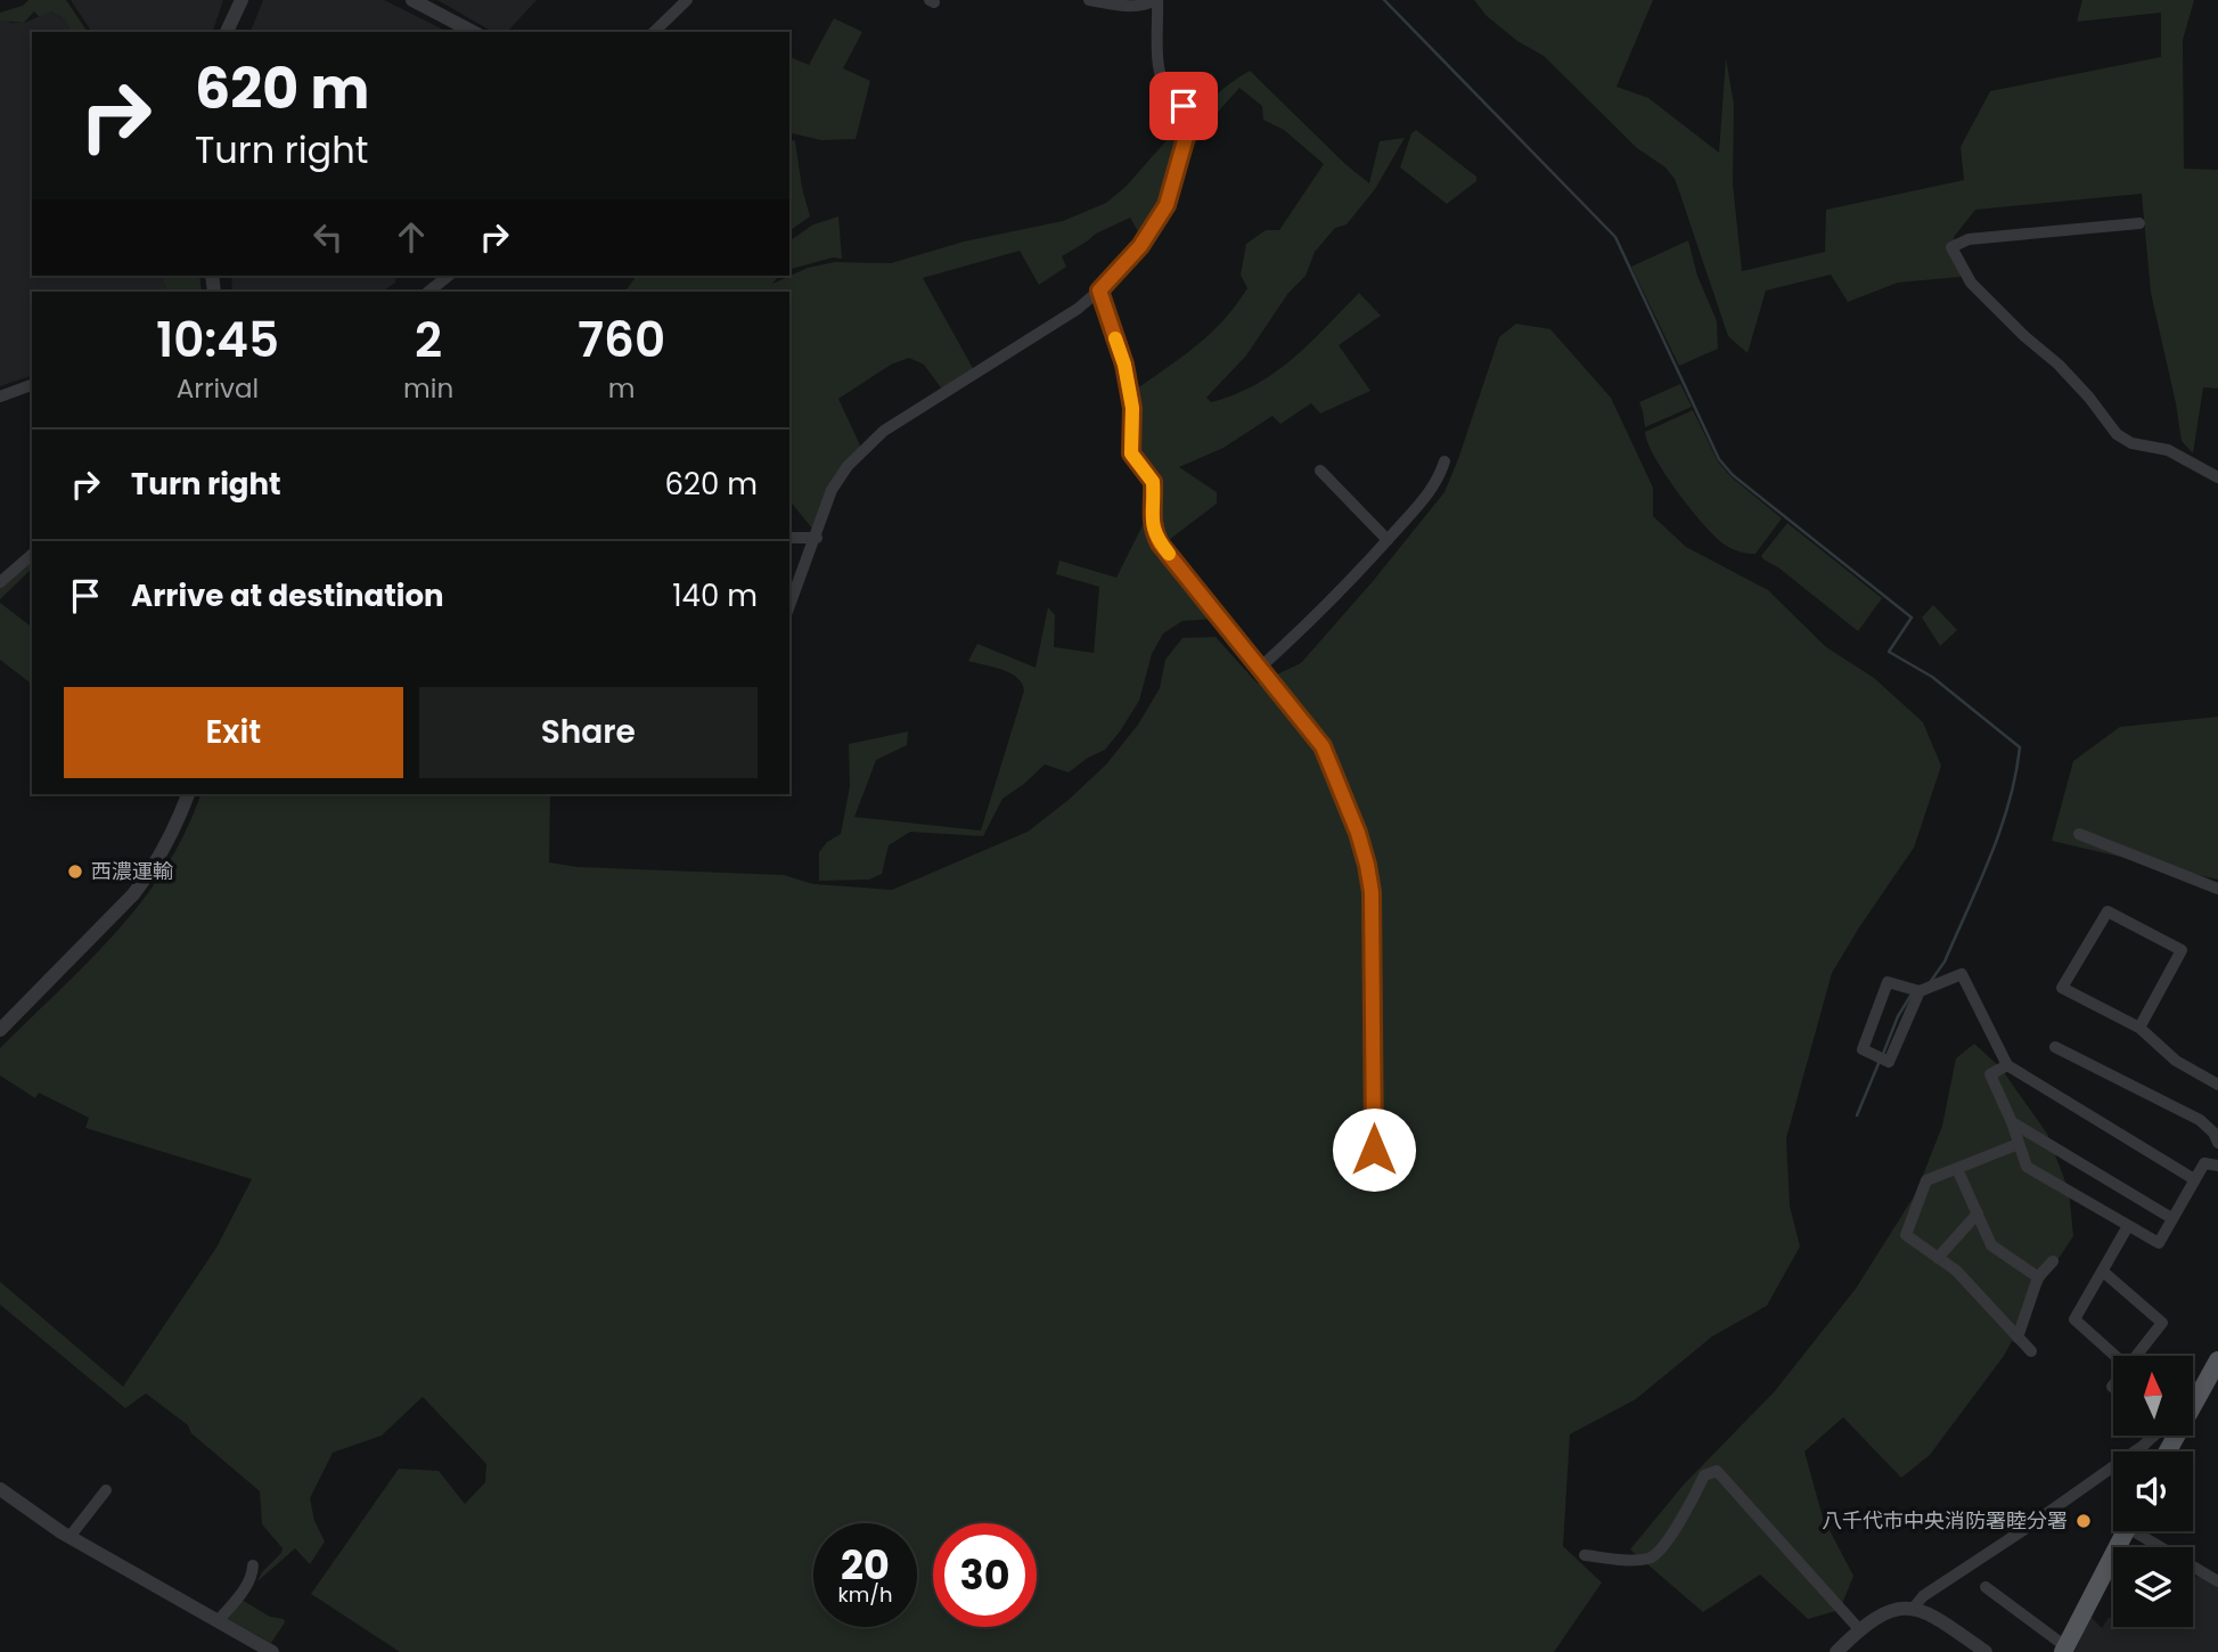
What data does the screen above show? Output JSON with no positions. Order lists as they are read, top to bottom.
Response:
{
  "places": ["西濃運輸", "八千代市中央消防署睦分署"],
  "north": "top",
  "page": {
    "turn": ["620 m", "Turn right"],
    "eta": [
      "10:45",
      "Arrival",
      "2",
      "min",
      "760",
      "m"
    ],
    "list": [
      {
        "name": "Turn right",
        "value": "620 m"
      },
      {
        "name": "Arrive at destination",
        "value": "140 m"
      }
    ],
    "buttons": ["Exit", "Share"],
    "speed": "20 km/h",
    "limit": "30"
  }
}
